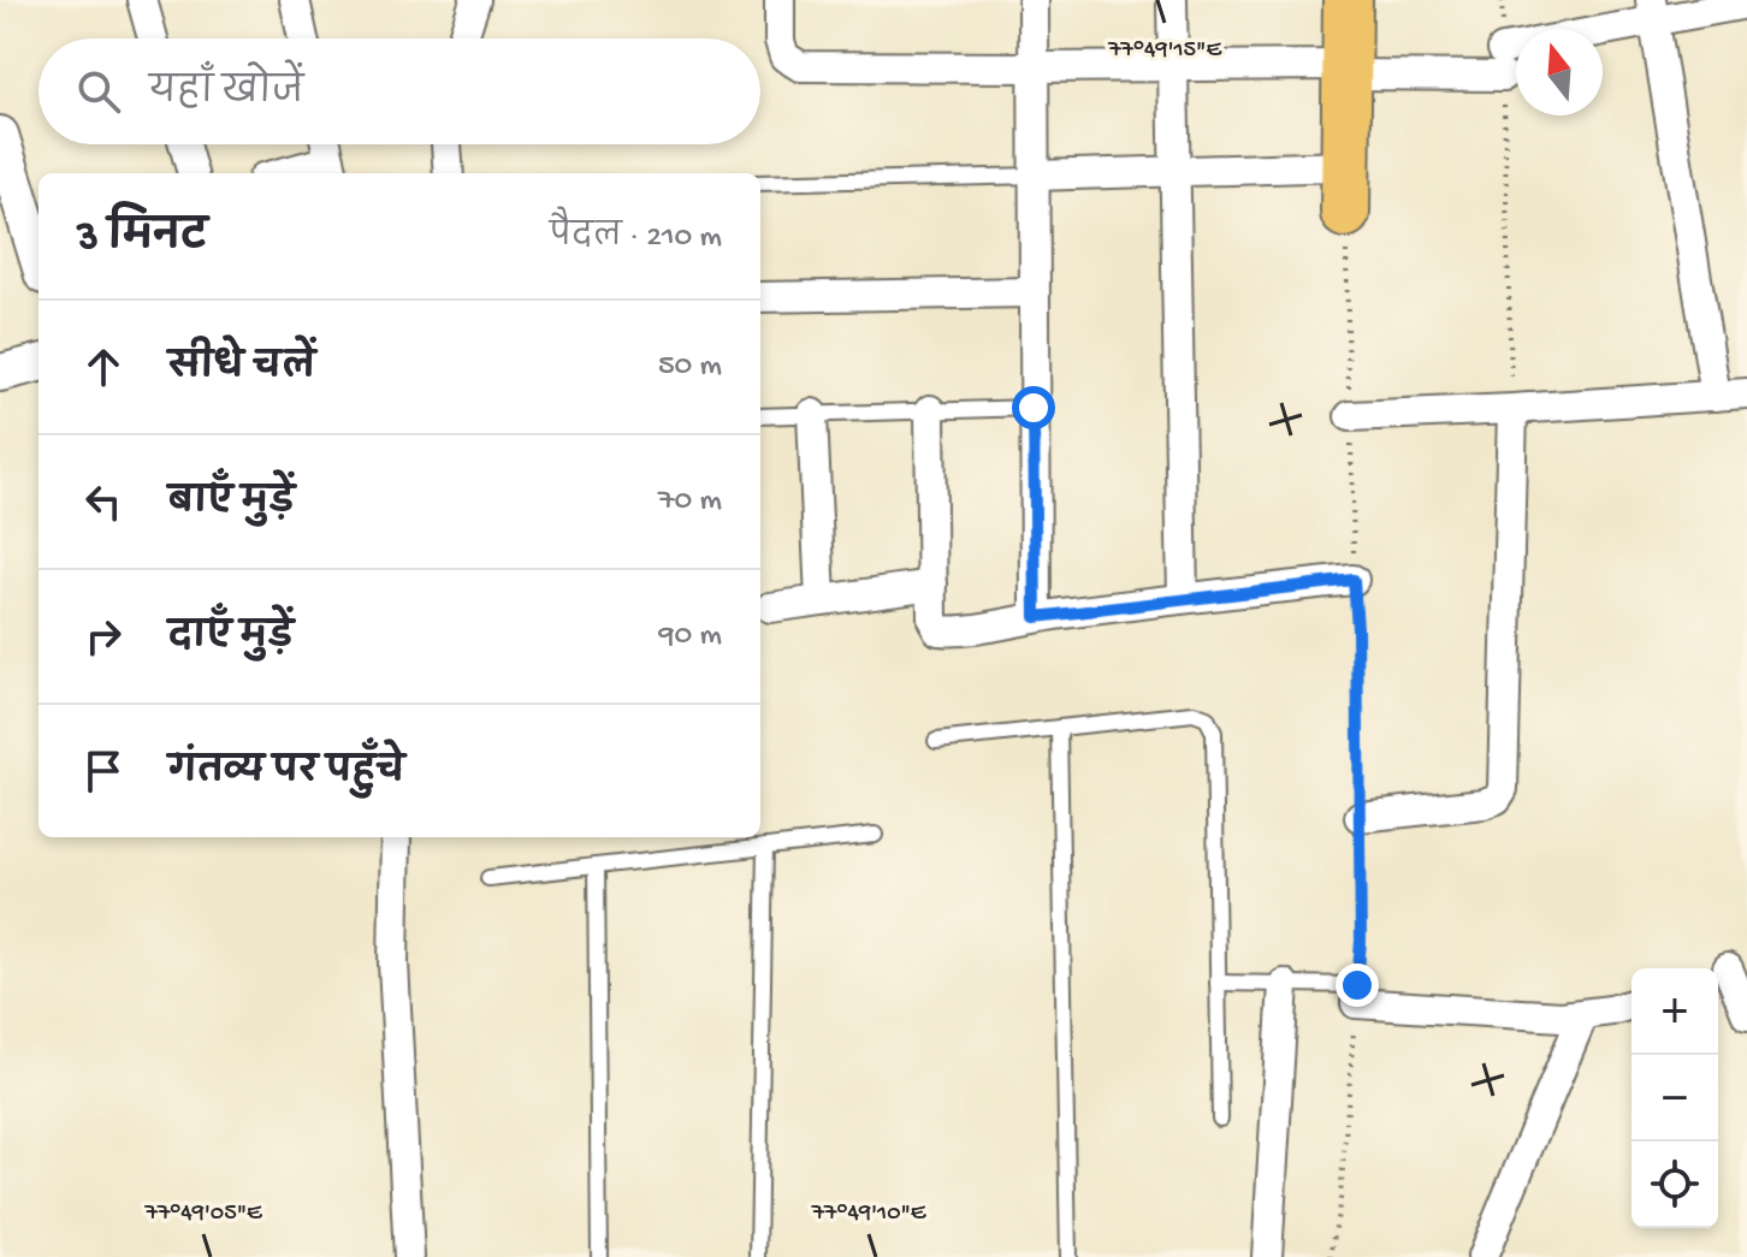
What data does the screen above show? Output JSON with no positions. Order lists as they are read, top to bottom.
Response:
{
  "north": "top",
  "page": {
    "search": "यहाँ खोजें",
    "heading": ["3 मिनट", "पैदल · 210 m"],
    "list": [
      ["सीधे चलें", "50 m"],
      ["बाएँ मुड़ें", "70 m"],
      ["दाएँ मुड़ें", "90 m"],
      "गंतव्य पर पहुँचे"
    ],
    "map_buttons": ["+", "−"]
  },
  "coordinates": ["77°49'15\"E", "77°49'05\"E", "77°49'10\"E"]
}
